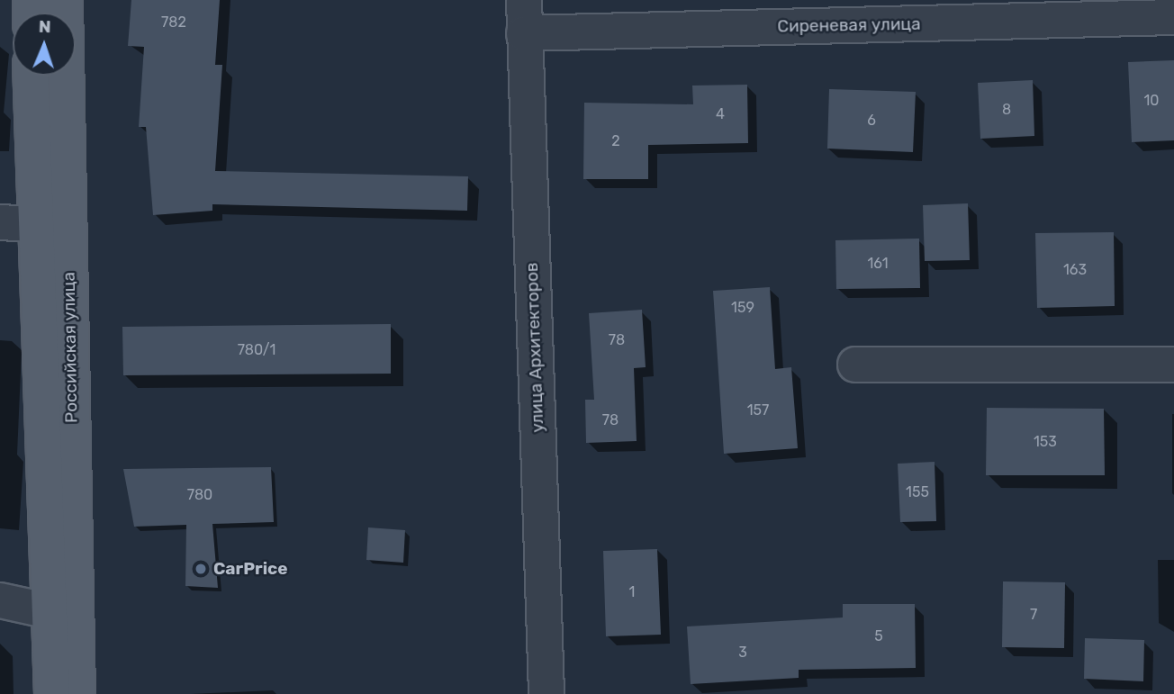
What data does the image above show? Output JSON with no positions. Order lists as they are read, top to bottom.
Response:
{
  "streets": {
    "main road": ["Российская улица"],
    "street": ["Сиреневая улица", "улица Архитекторов"]
  },
  "crossings": [
    ["Сиреневая улица", "улица Архитекторов"]
  ],
  "places": ["CarPrice"],
  "house_numbers": [
    "782",
    "10",
    "8",
    "4",
    "6",
    "2",
    "161",
    "163",
    "159",
    "78",
    "780/1",
    "157",
    "78",
    "153",
    "155",
    "780",
    "1",
    "7",
    "5",
    "3"
  ],
  "north": "top"
}
